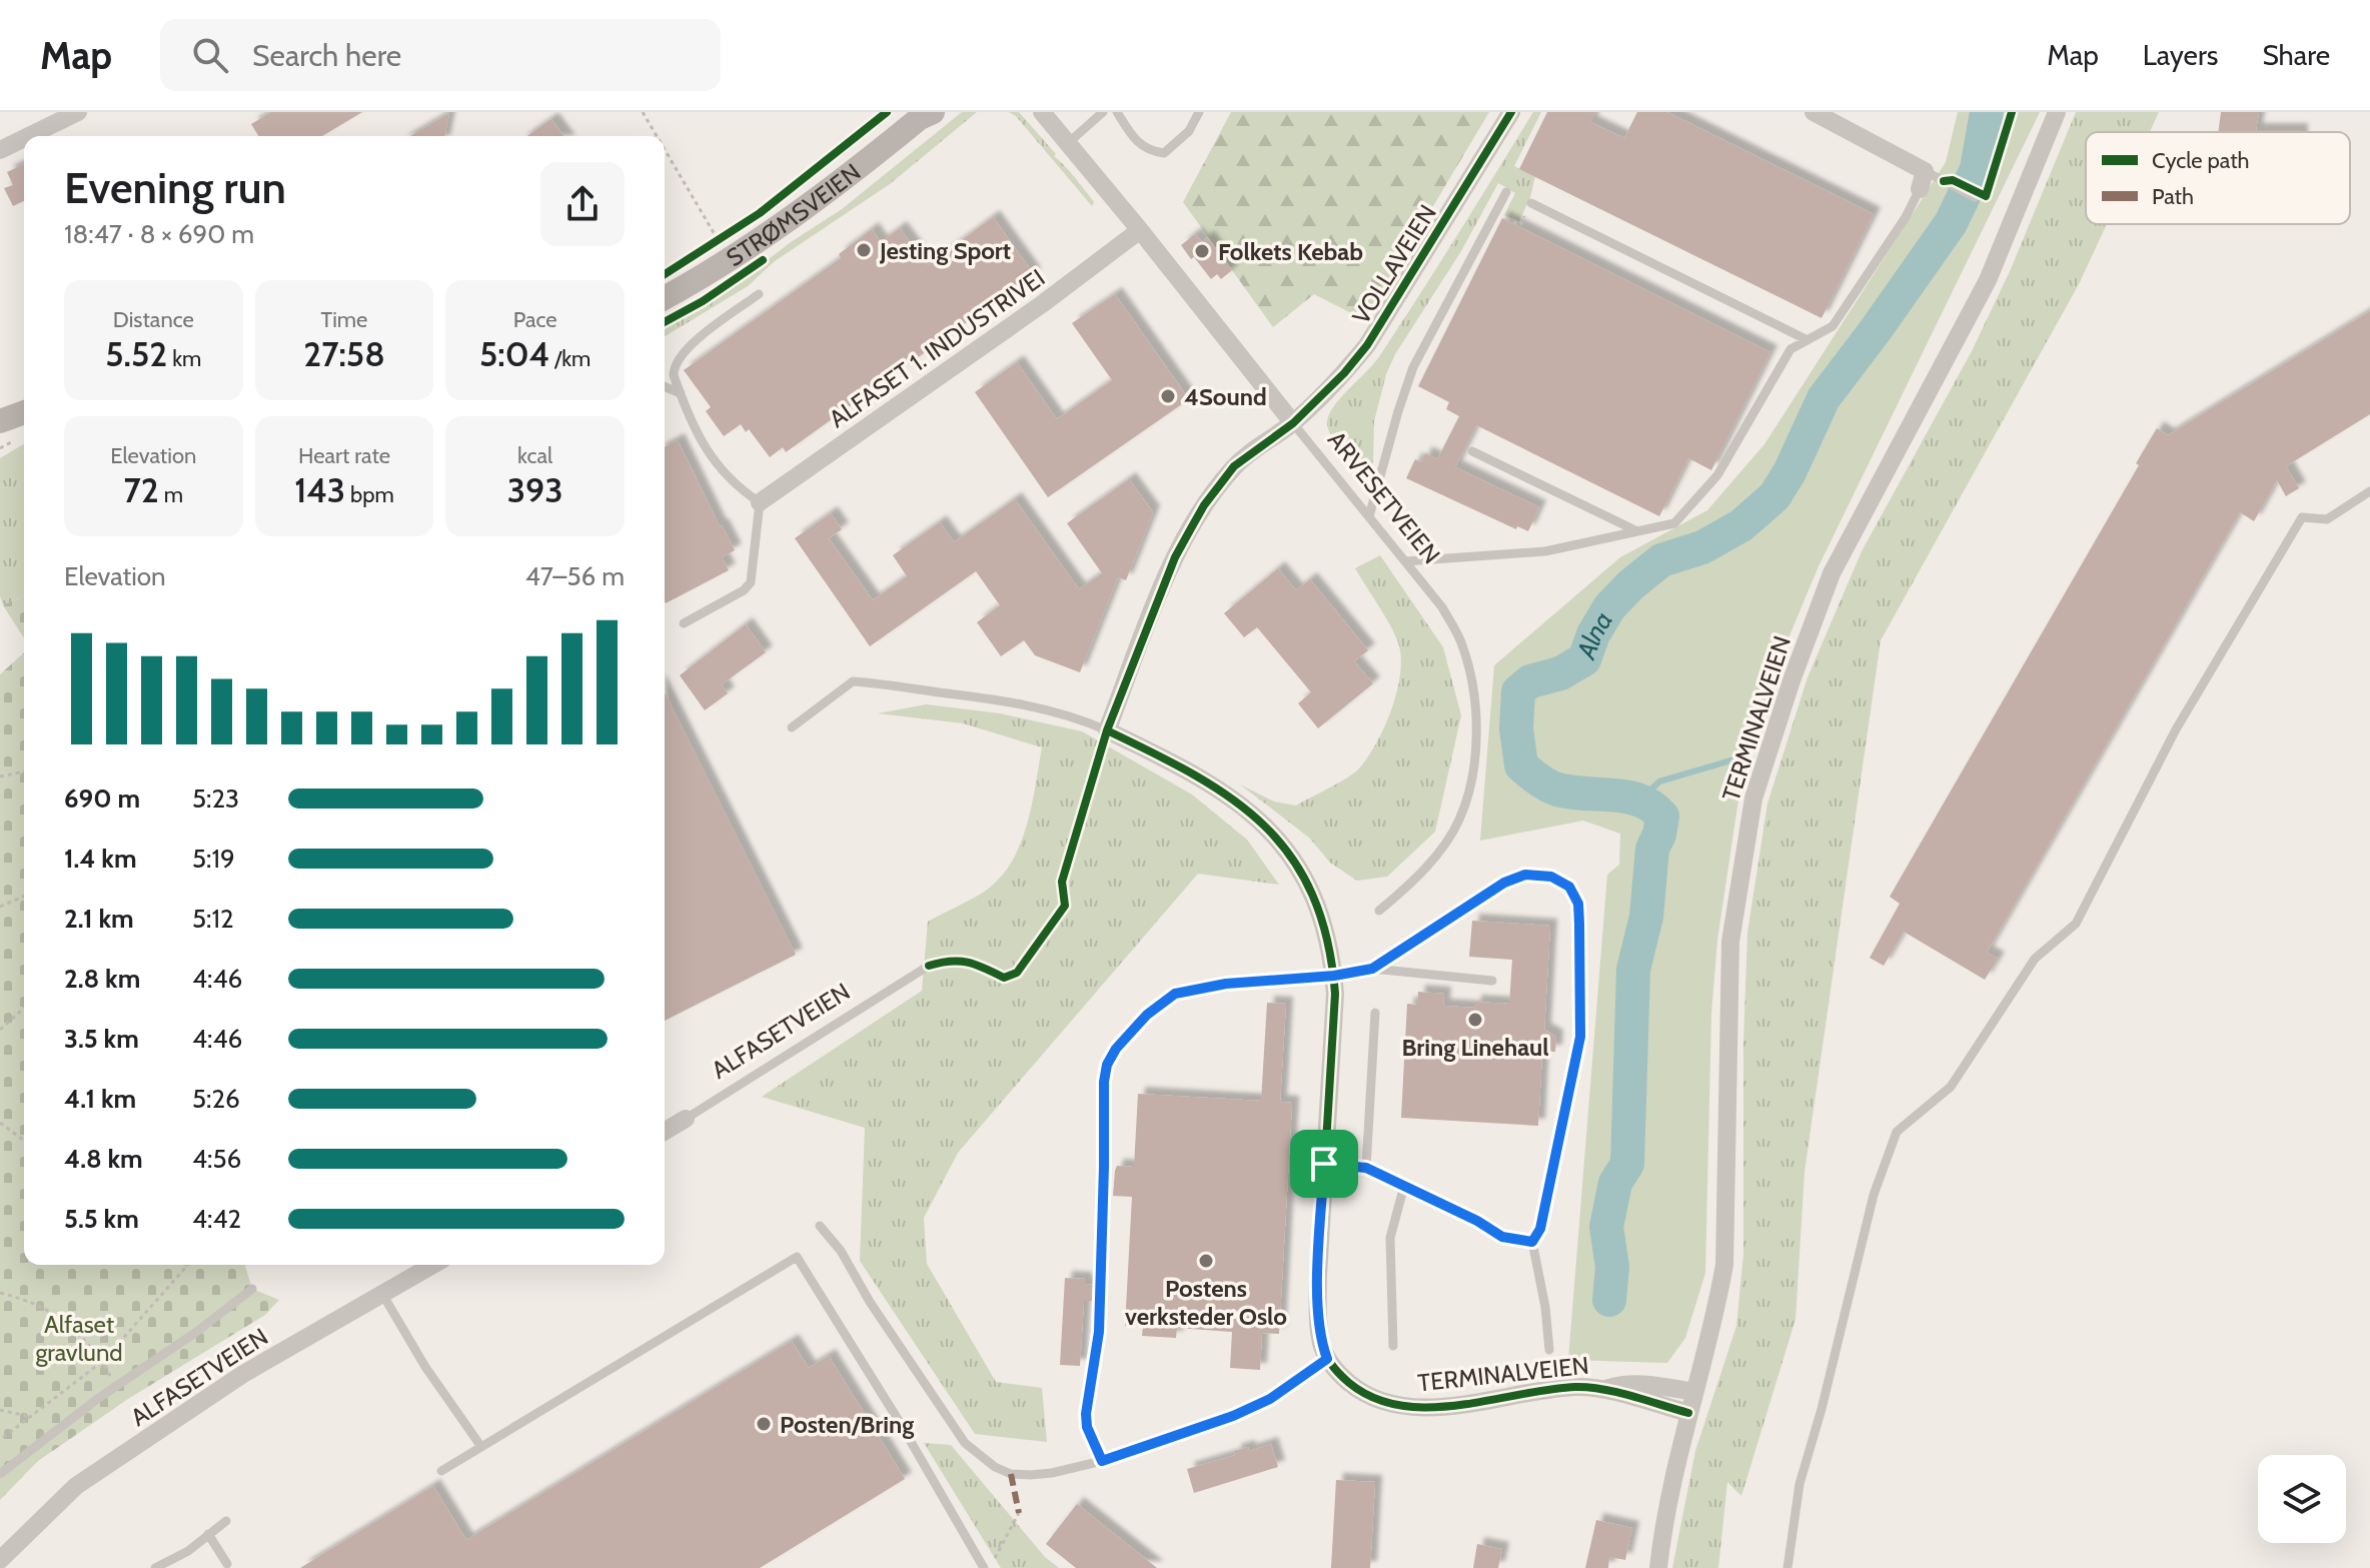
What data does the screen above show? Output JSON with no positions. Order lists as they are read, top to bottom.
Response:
{
  "streets": {
    "main road": ["STRØMSVEIEN"],
    "street": [
      "VOLLAVEIEN",
      "ALFASET 1. INDUSTRIVEI",
      "ARVESETVEIEN",
      "TERMINALVEIEN",
      "ALFASETVEIEN"
    ]
  },
  "crossings": [
    ["VOLLAVEIEN", "ARVESETVEIEN"],
    ["ALFASET 1. INDUSTRIVEI", "ARVESETVEIEN"]
  ],
  "water": ["Alna"],
  "parks": ["Alfaset gravlund"],
  "places": [
    "Jesting Sport",
    "Folkets Kebab",
    "4Sound",
    "Bring Linehaul",
    "Postens verksteder Oslo",
    "Posten/Bring"
  ],
  "legend": ["Cycle path", "Path"],
  "page": {
    "header": "Map",
    "search": "Search here",
    "nav": ["Map", "Layers", "Share"],
    "heading": ["Evening run", "18:47 · 8 × 690 m"],
    "stats": [
      ["Distance", "5.52 km"],
      ["Time", "27:58"],
      ["Pace", "5:04 /km"],
      ["Elevation", "72 m"],
      ["Heart rate", "143 bpm"],
      ["kcal", "393"]
    ],
    "chart": ["Elevation", "47–56 m"],
    "list": [
      {
        "name": "690 m",
        "note": "5:23"
      },
      {
        "name": "1.4 km",
        "note": "5:19"
      },
      {
        "name": "2.1 km",
        "note": "5:12"
      },
      {
        "name": "2.8 km",
        "note": "4:46"
      },
      {
        "name": "3.5 km",
        "note": "4:46"
      },
      {
        "name": "4.1 km",
        "note": "5:26"
      },
      {
        "name": "4.8 km",
        "note": "4:56"
      },
      {
        "name": "5.5 km",
        "note": "4:42"
      }
    ]
  }
}
